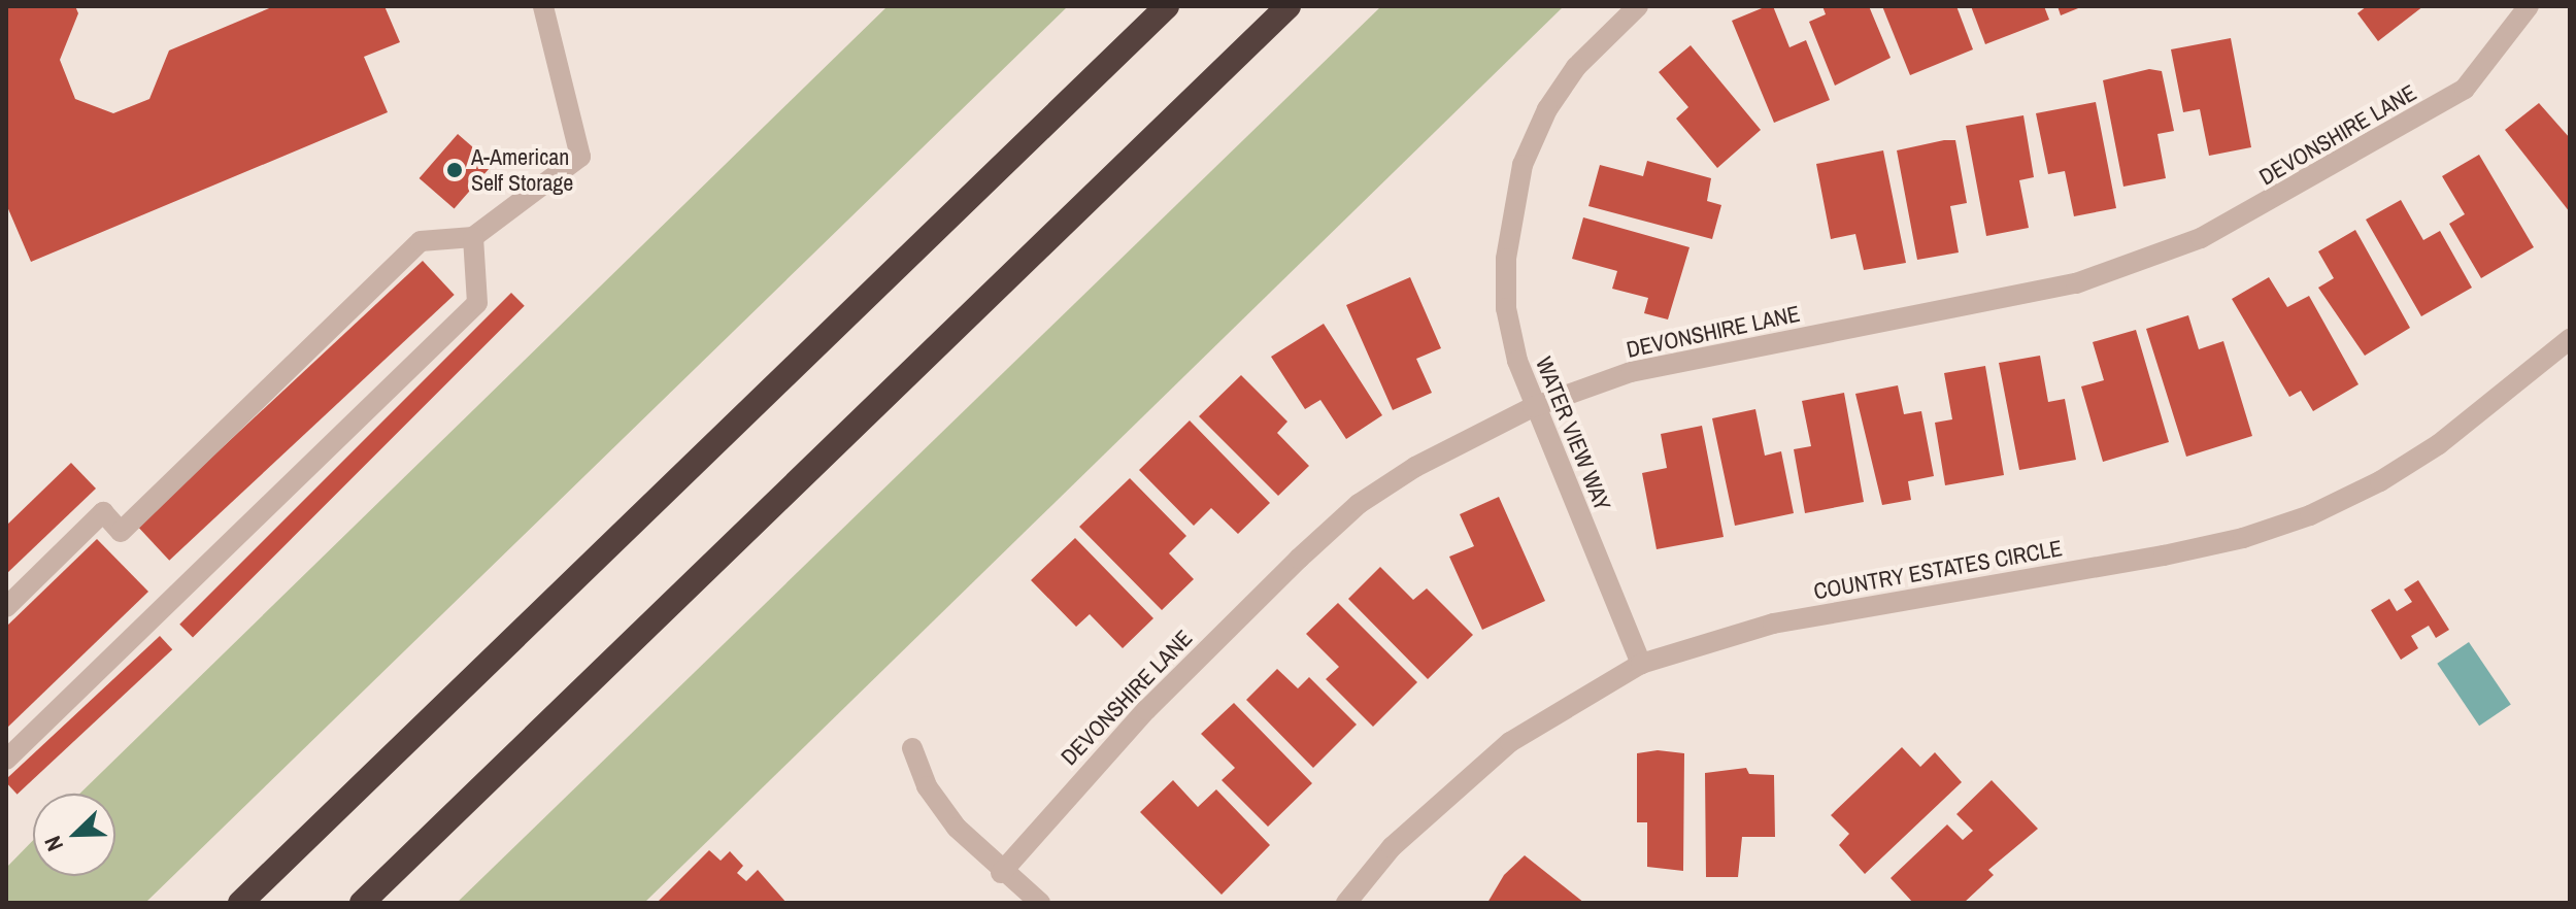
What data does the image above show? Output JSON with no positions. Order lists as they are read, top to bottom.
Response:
{
  "streets": {
    "street": ["DEVONSHIRE LANE", "WATER VIEW WAY", "COUNTRY ESTATES CIRCLE"]
  },
  "crossings": [
    ["DEVONSHIRE LANE", "WATER VIEW WAY"],
    ["WATER VIEW WAY", "COUNTRY ESTATES CIRCLE"]
  ],
  "places": ["A-American Self Storage"],
  "north": "bottom left"
}
